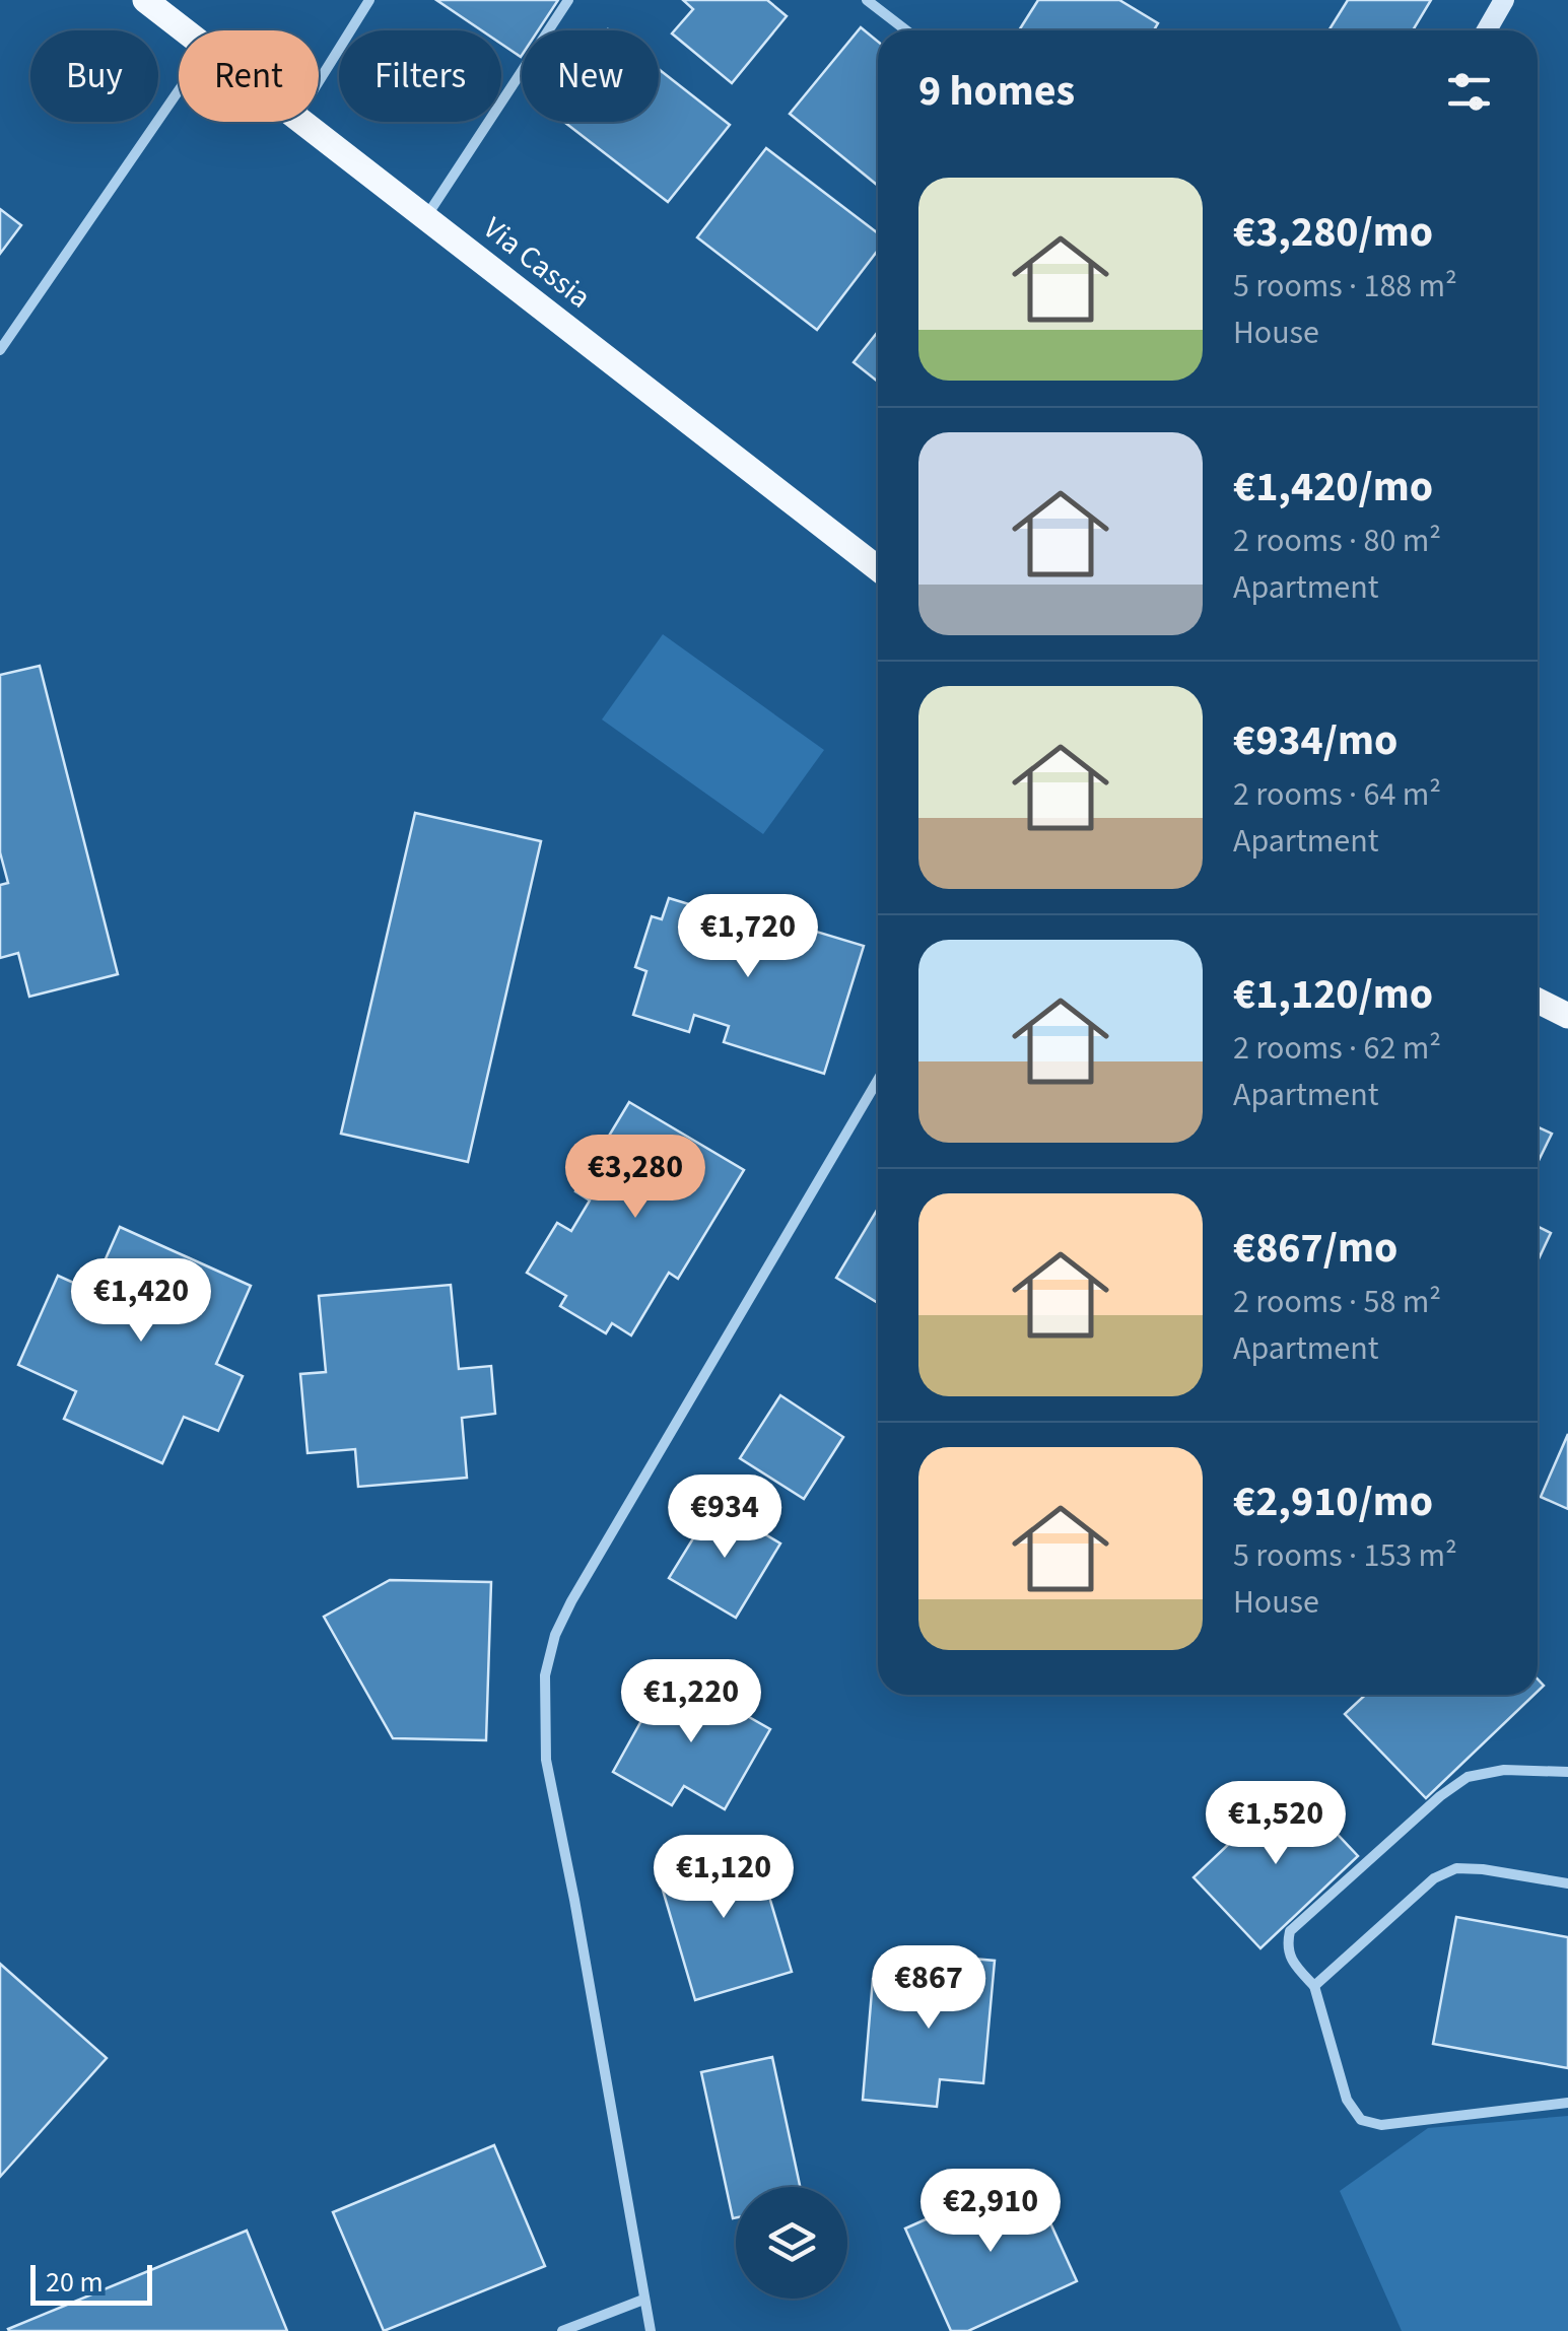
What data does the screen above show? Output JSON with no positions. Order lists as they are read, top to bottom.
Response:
{
  "streets": {
    "main road": ["Via Cassia"]
  },
  "scale_bar": "20 m",
  "page": {
    "chip": [
      "Buy",
      "Rent",
      "Filters",
      "New"
    ],
    "heading": "9 homes",
    "list": [
      {
        "name": "€3,280/mo",
        "note": "5 rooms · 188 m² · House"
      },
      {
        "name": "€1,420/mo",
        "note": "2 rooms · 80 m² · Apartment"
      },
      {
        "name": "€934/mo",
        "note": "2 rooms · 64 m² · Apartment"
      },
      {
        "name": "€1,120/mo",
        "note": "2 rooms · 62 m² · Apartment"
      },
      {
        "name": "€867/mo",
        "note": "2 rooms · 58 m² · Apartment"
      },
      {
        "name": "€2,910/mo",
        "note": "5 rooms · 153 m² · House"
      }
    ],
    "price": [
      "€1,720",
      "€3,280",
      "€1,420",
      "€934",
      "€1,220",
      "€1,520",
      "€1,120",
      "€867",
      "€2,910"
    ],
    "scale": "20 m"
  }
}
